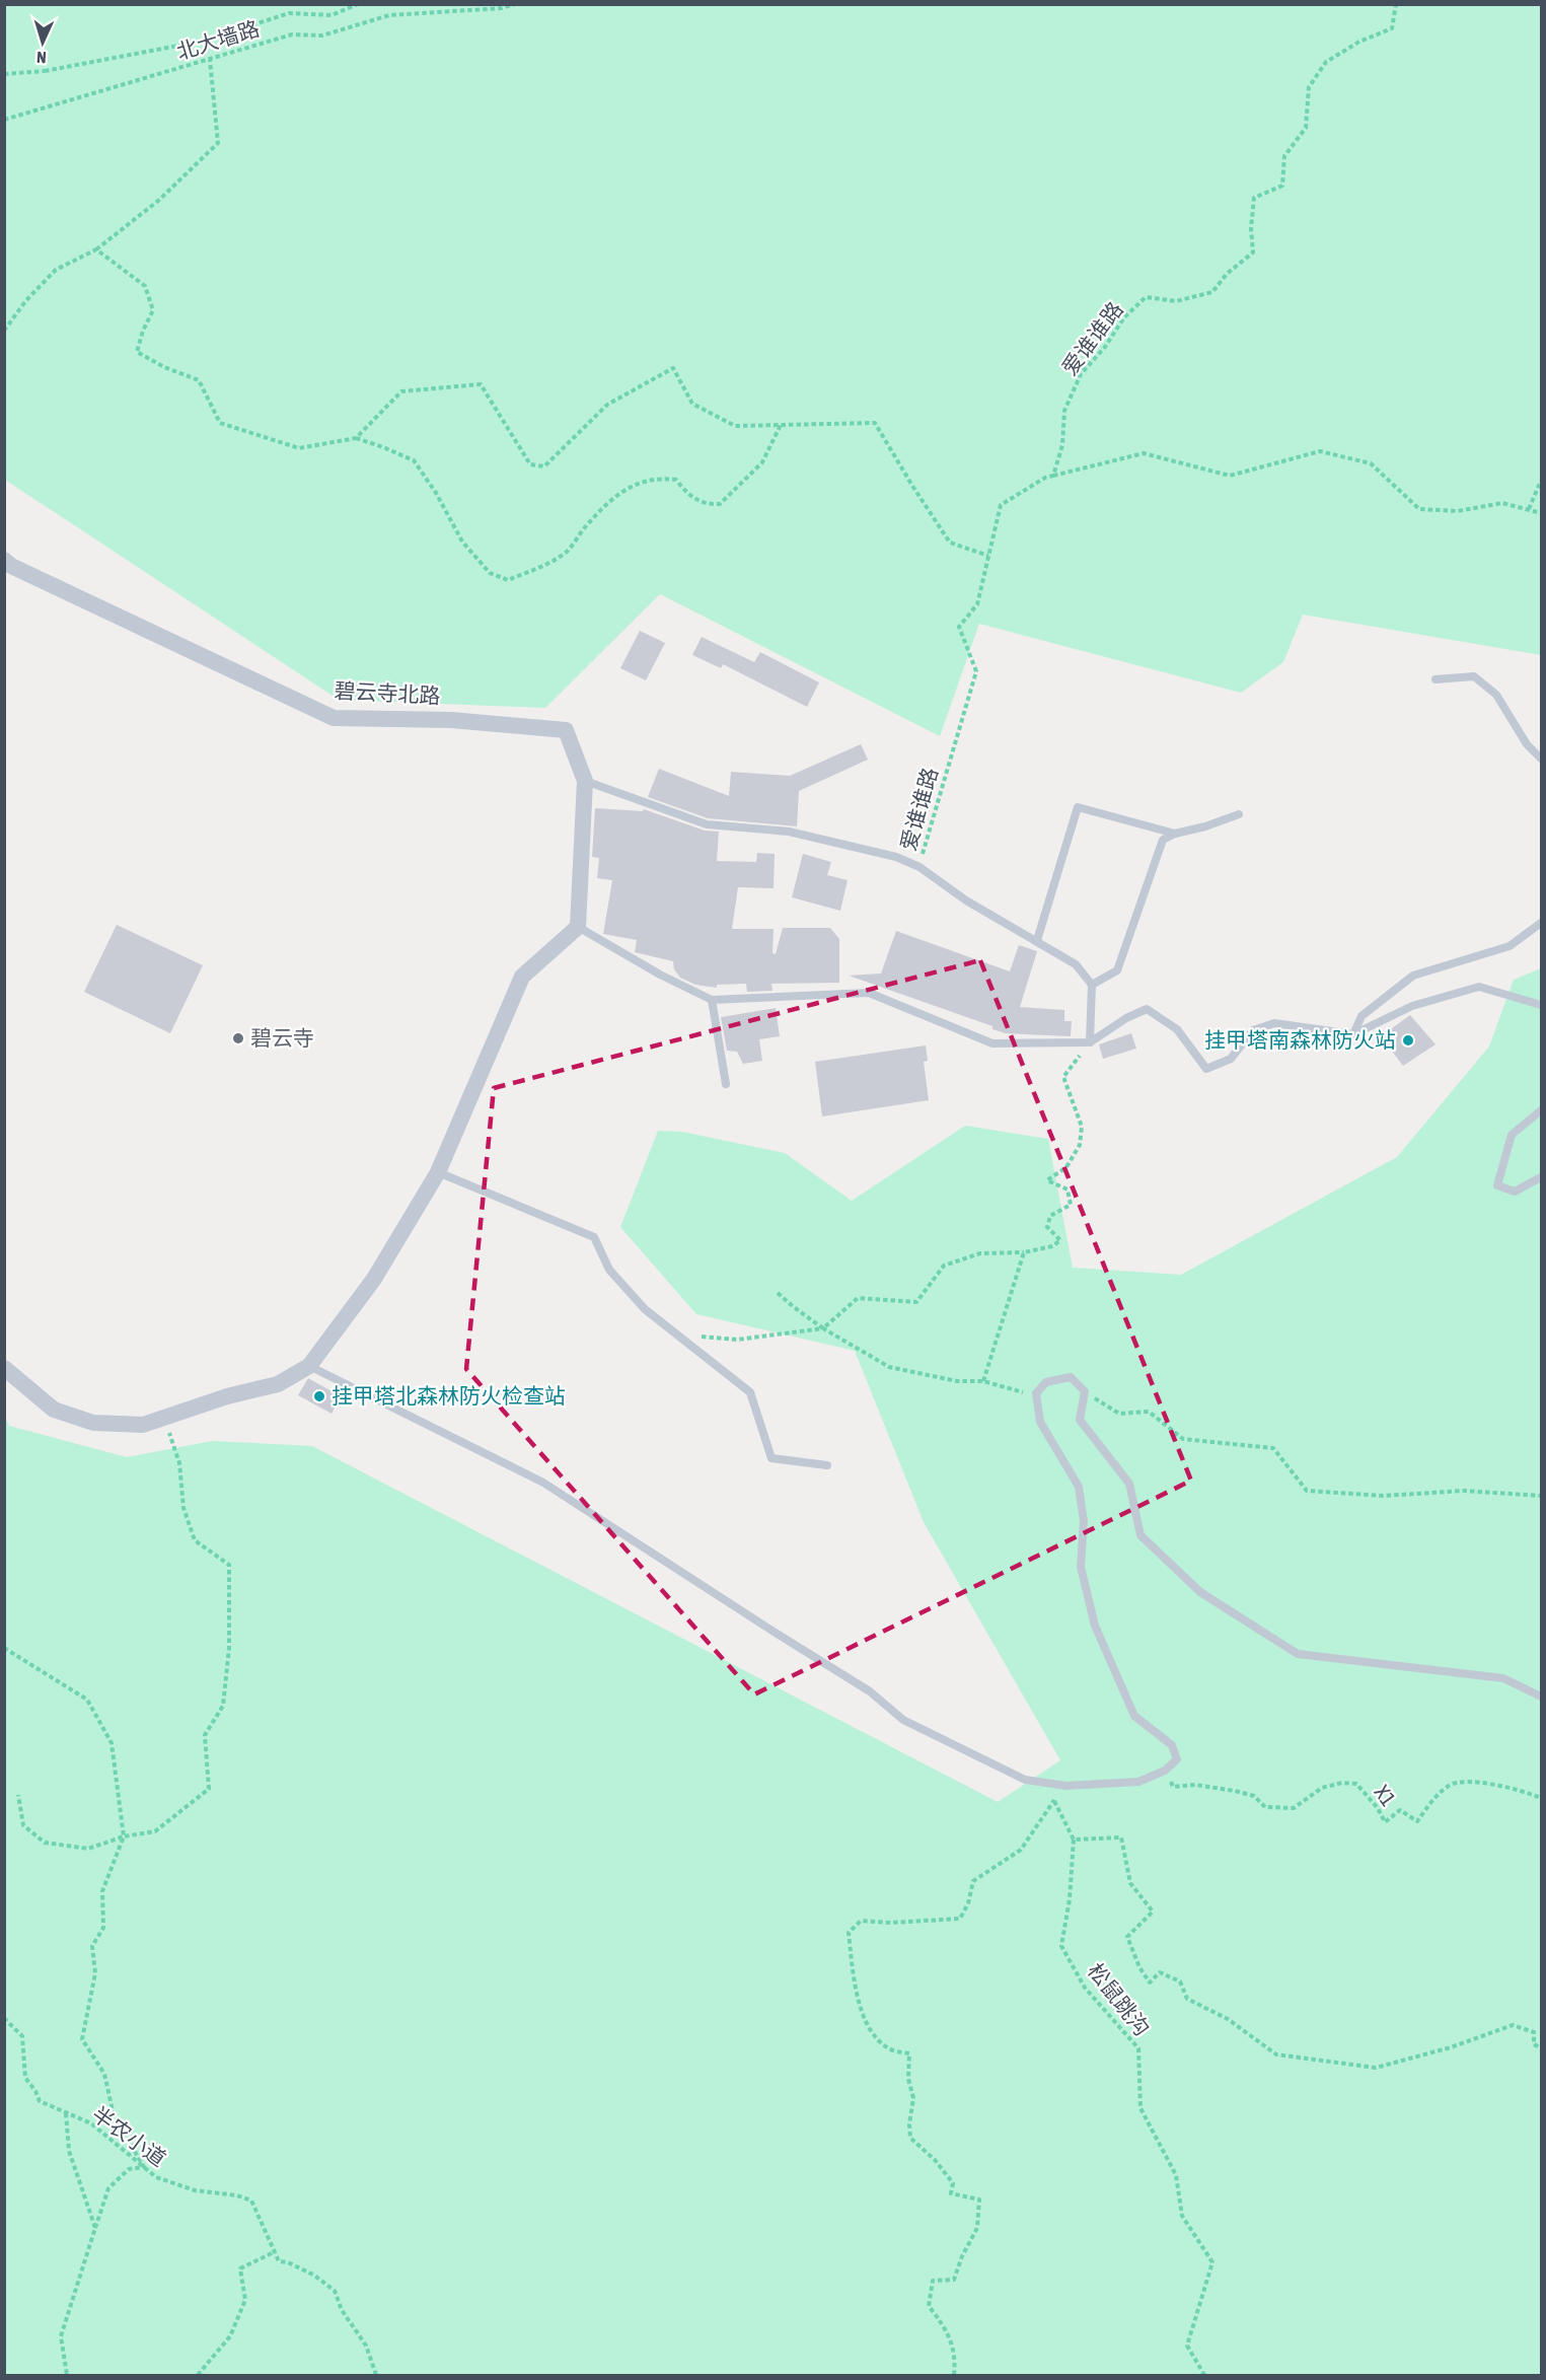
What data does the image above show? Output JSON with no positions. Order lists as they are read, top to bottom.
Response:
{
  "streets": {
    "street": ["碧云寺北路"],
    "path": [
      "北大墙路",
      "爱谁谁路",
      "X1",
      "松鼠跳沟",
      "半农小道"
    ]
  },
  "places": ["碧云寺", "挂甲塔南森林防火站", "挂甲塔北森林防火检查站"],
  "north": "bottom"
}
